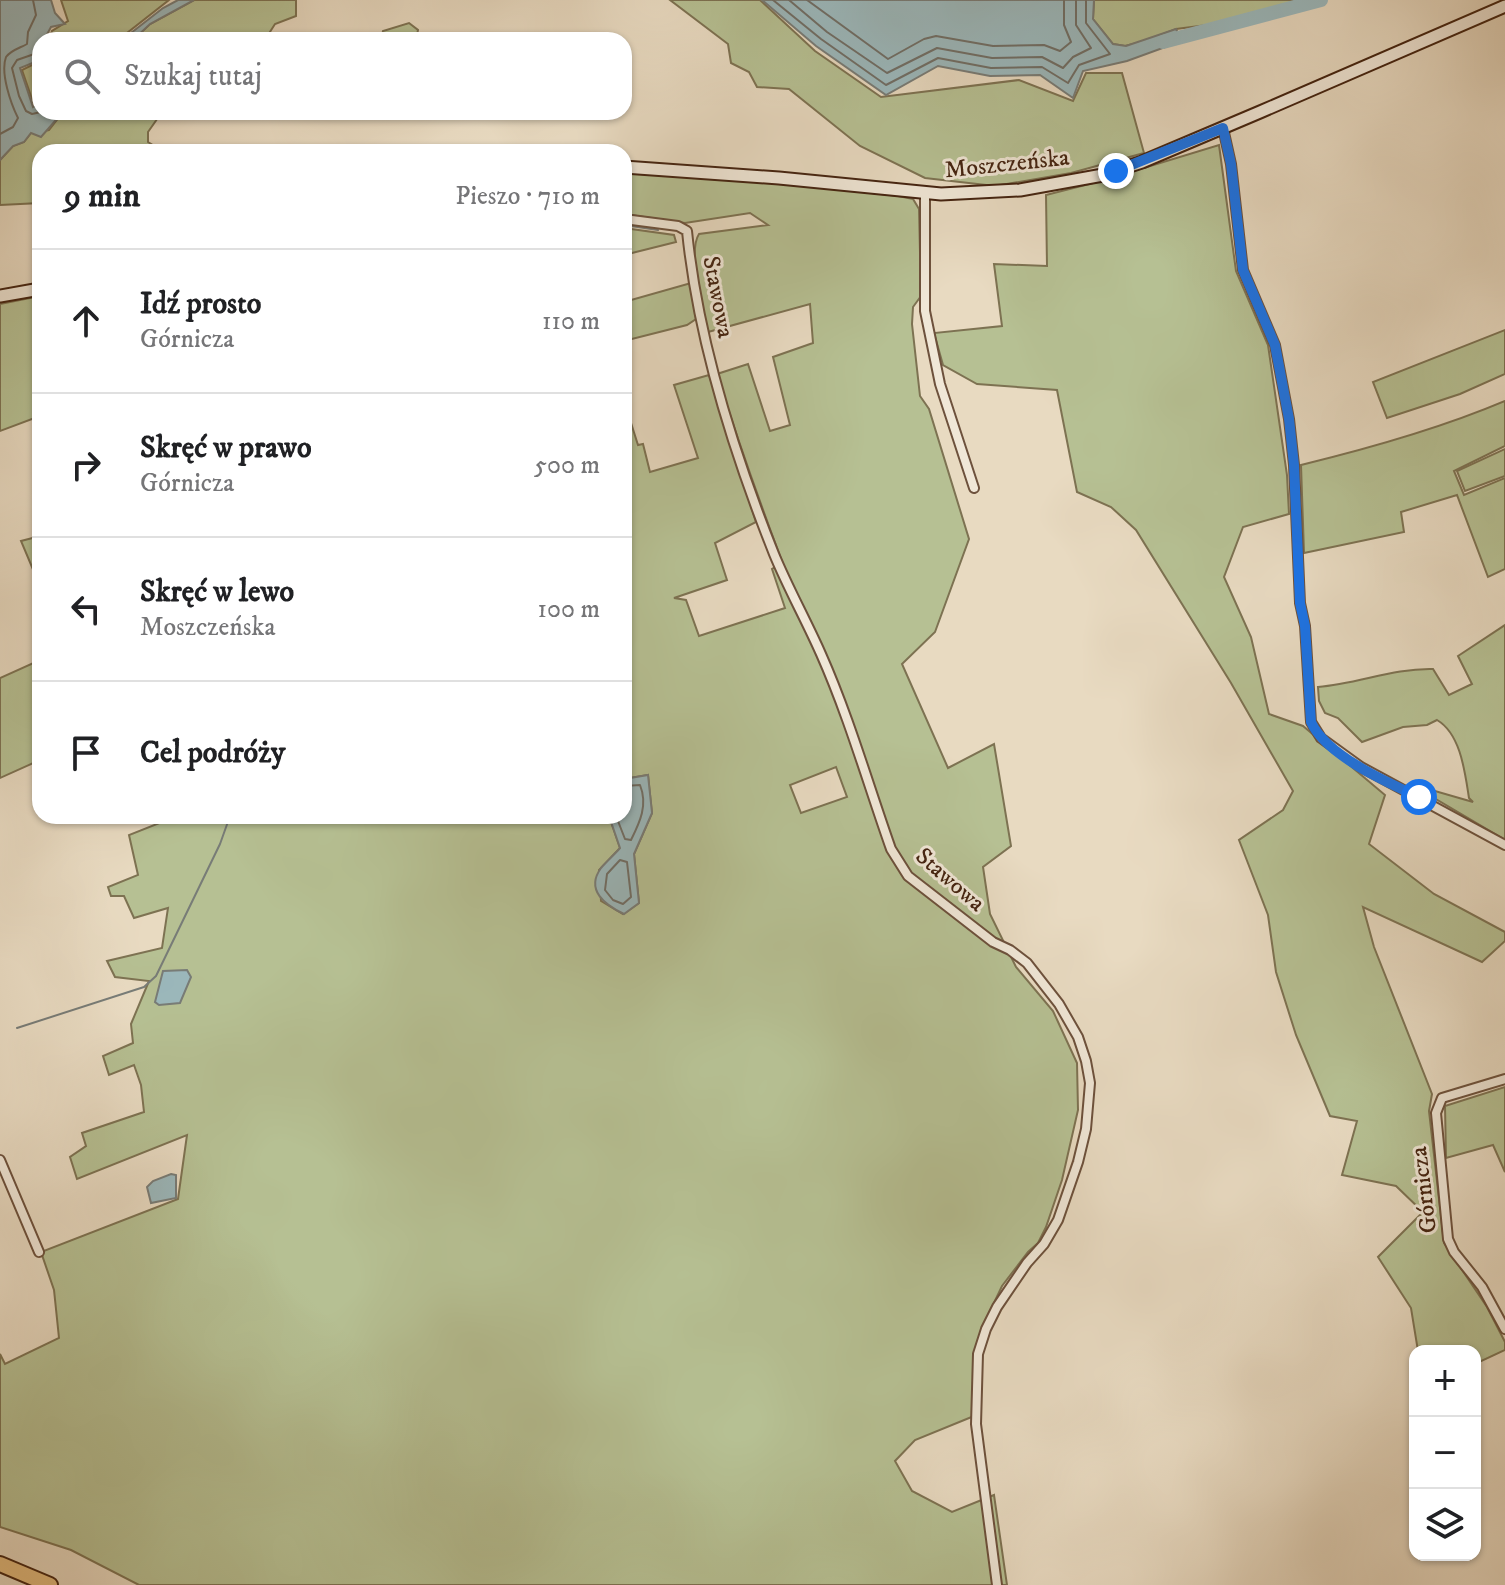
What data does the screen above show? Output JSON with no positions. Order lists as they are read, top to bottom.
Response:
{
  "streets": {
    "street": ["Moszczeńska", "Stawowa", "Górnicza"]
  },
  "page": {
    "search": "Szukaj tutaj",
    "heading": ["9 min", "Pieszo · 710 m"],
    "list": [
      ["Idź prosto", "Górnicza", "110 m"],
      ["Skręć w prawo", "Górnicza", "500 m"],
      ["Skręć w lewo", "Moszczeńska", "100 m"],
      "Cel podróży"
    ],
    "map_buttons": ["+", "−"]
  }
}
